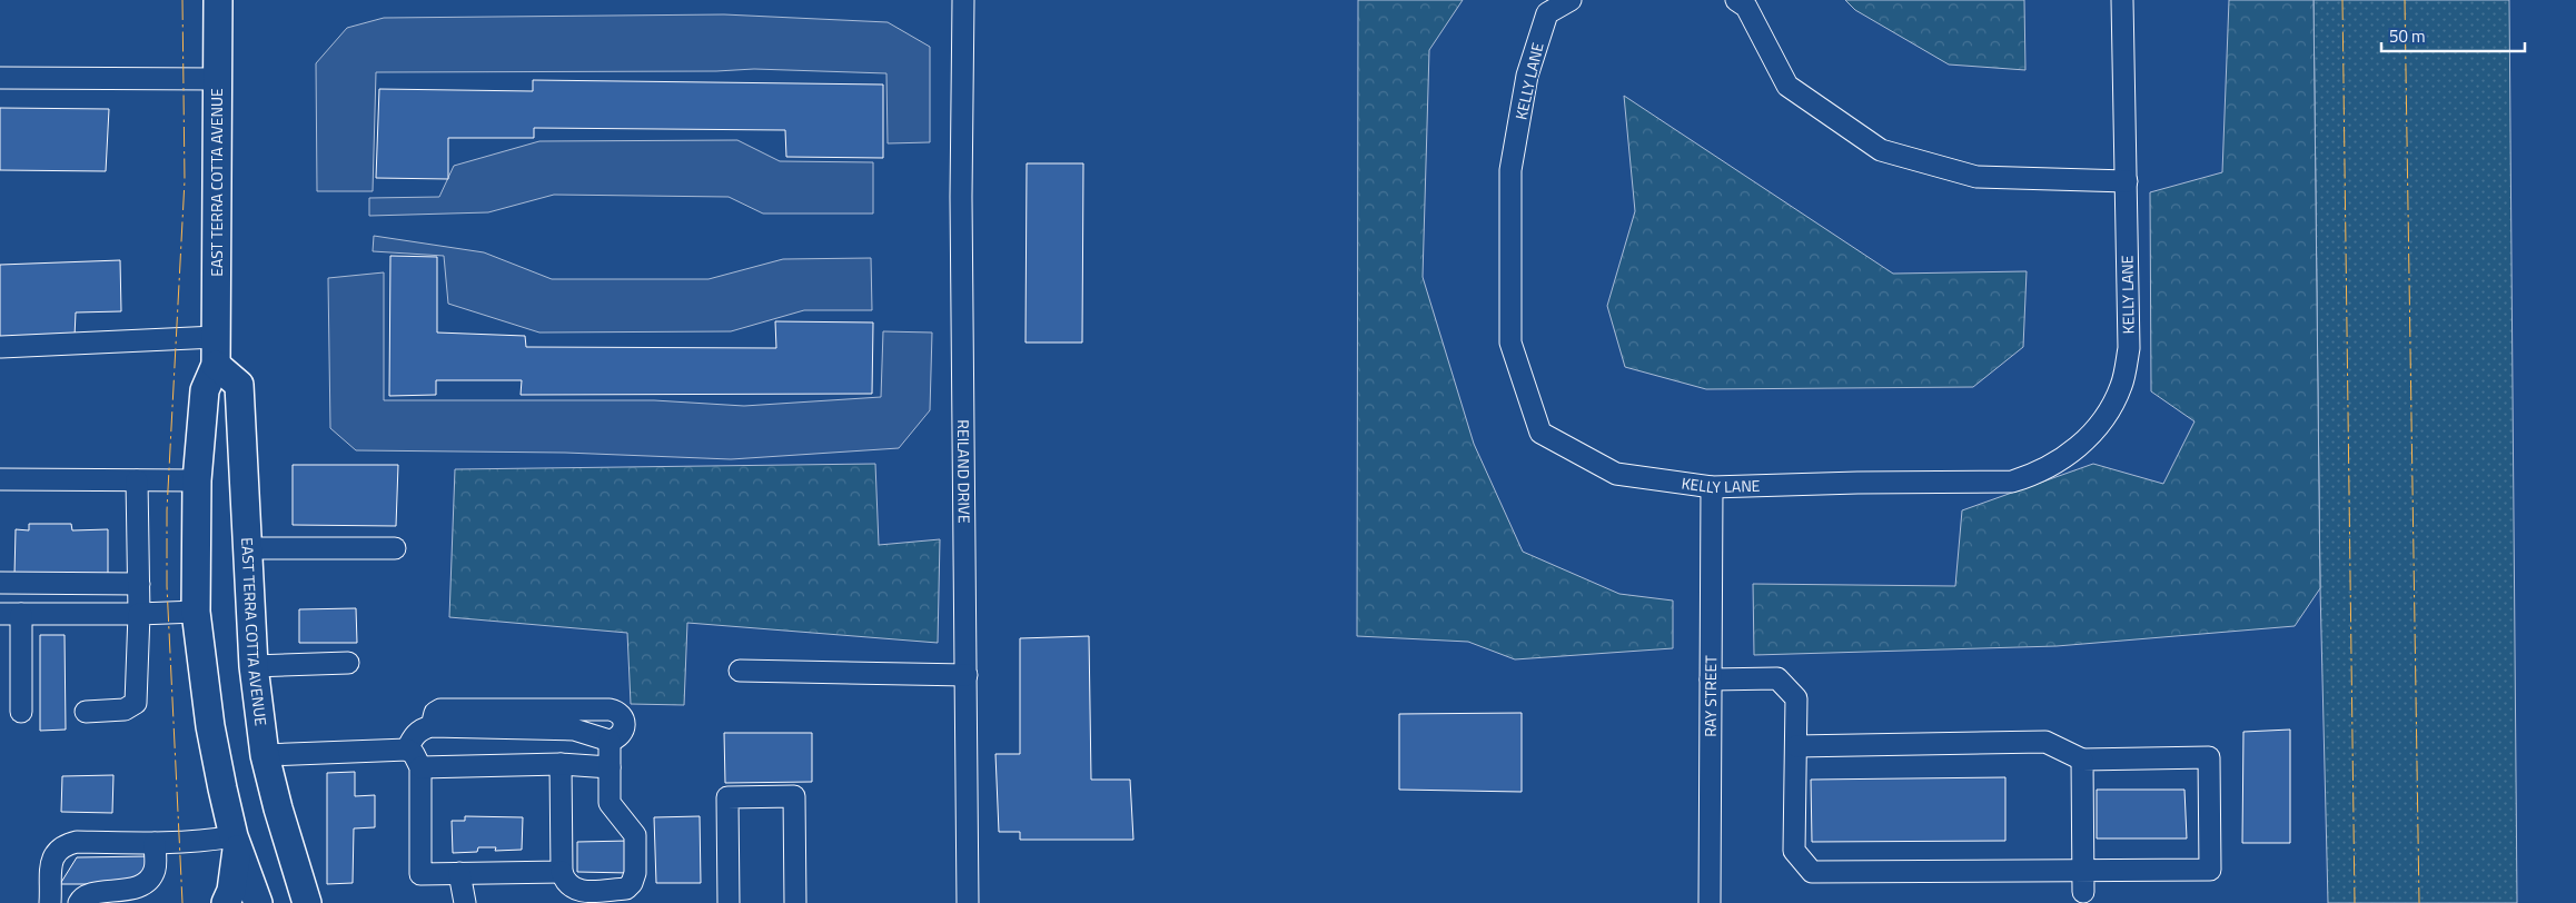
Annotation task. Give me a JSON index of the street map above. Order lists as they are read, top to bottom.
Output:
{
  "streets": {
    "main road": ["EAST TERRA COTTA AVENUE"],
    "street": ["KELLY LANE", "REILAND DRIVE", "RAY STREET"]
  },
  "crossings": [
    ["KELLY LANE", "RAY STREET"]
  ],
  "scale_bar": "50 m"
}
